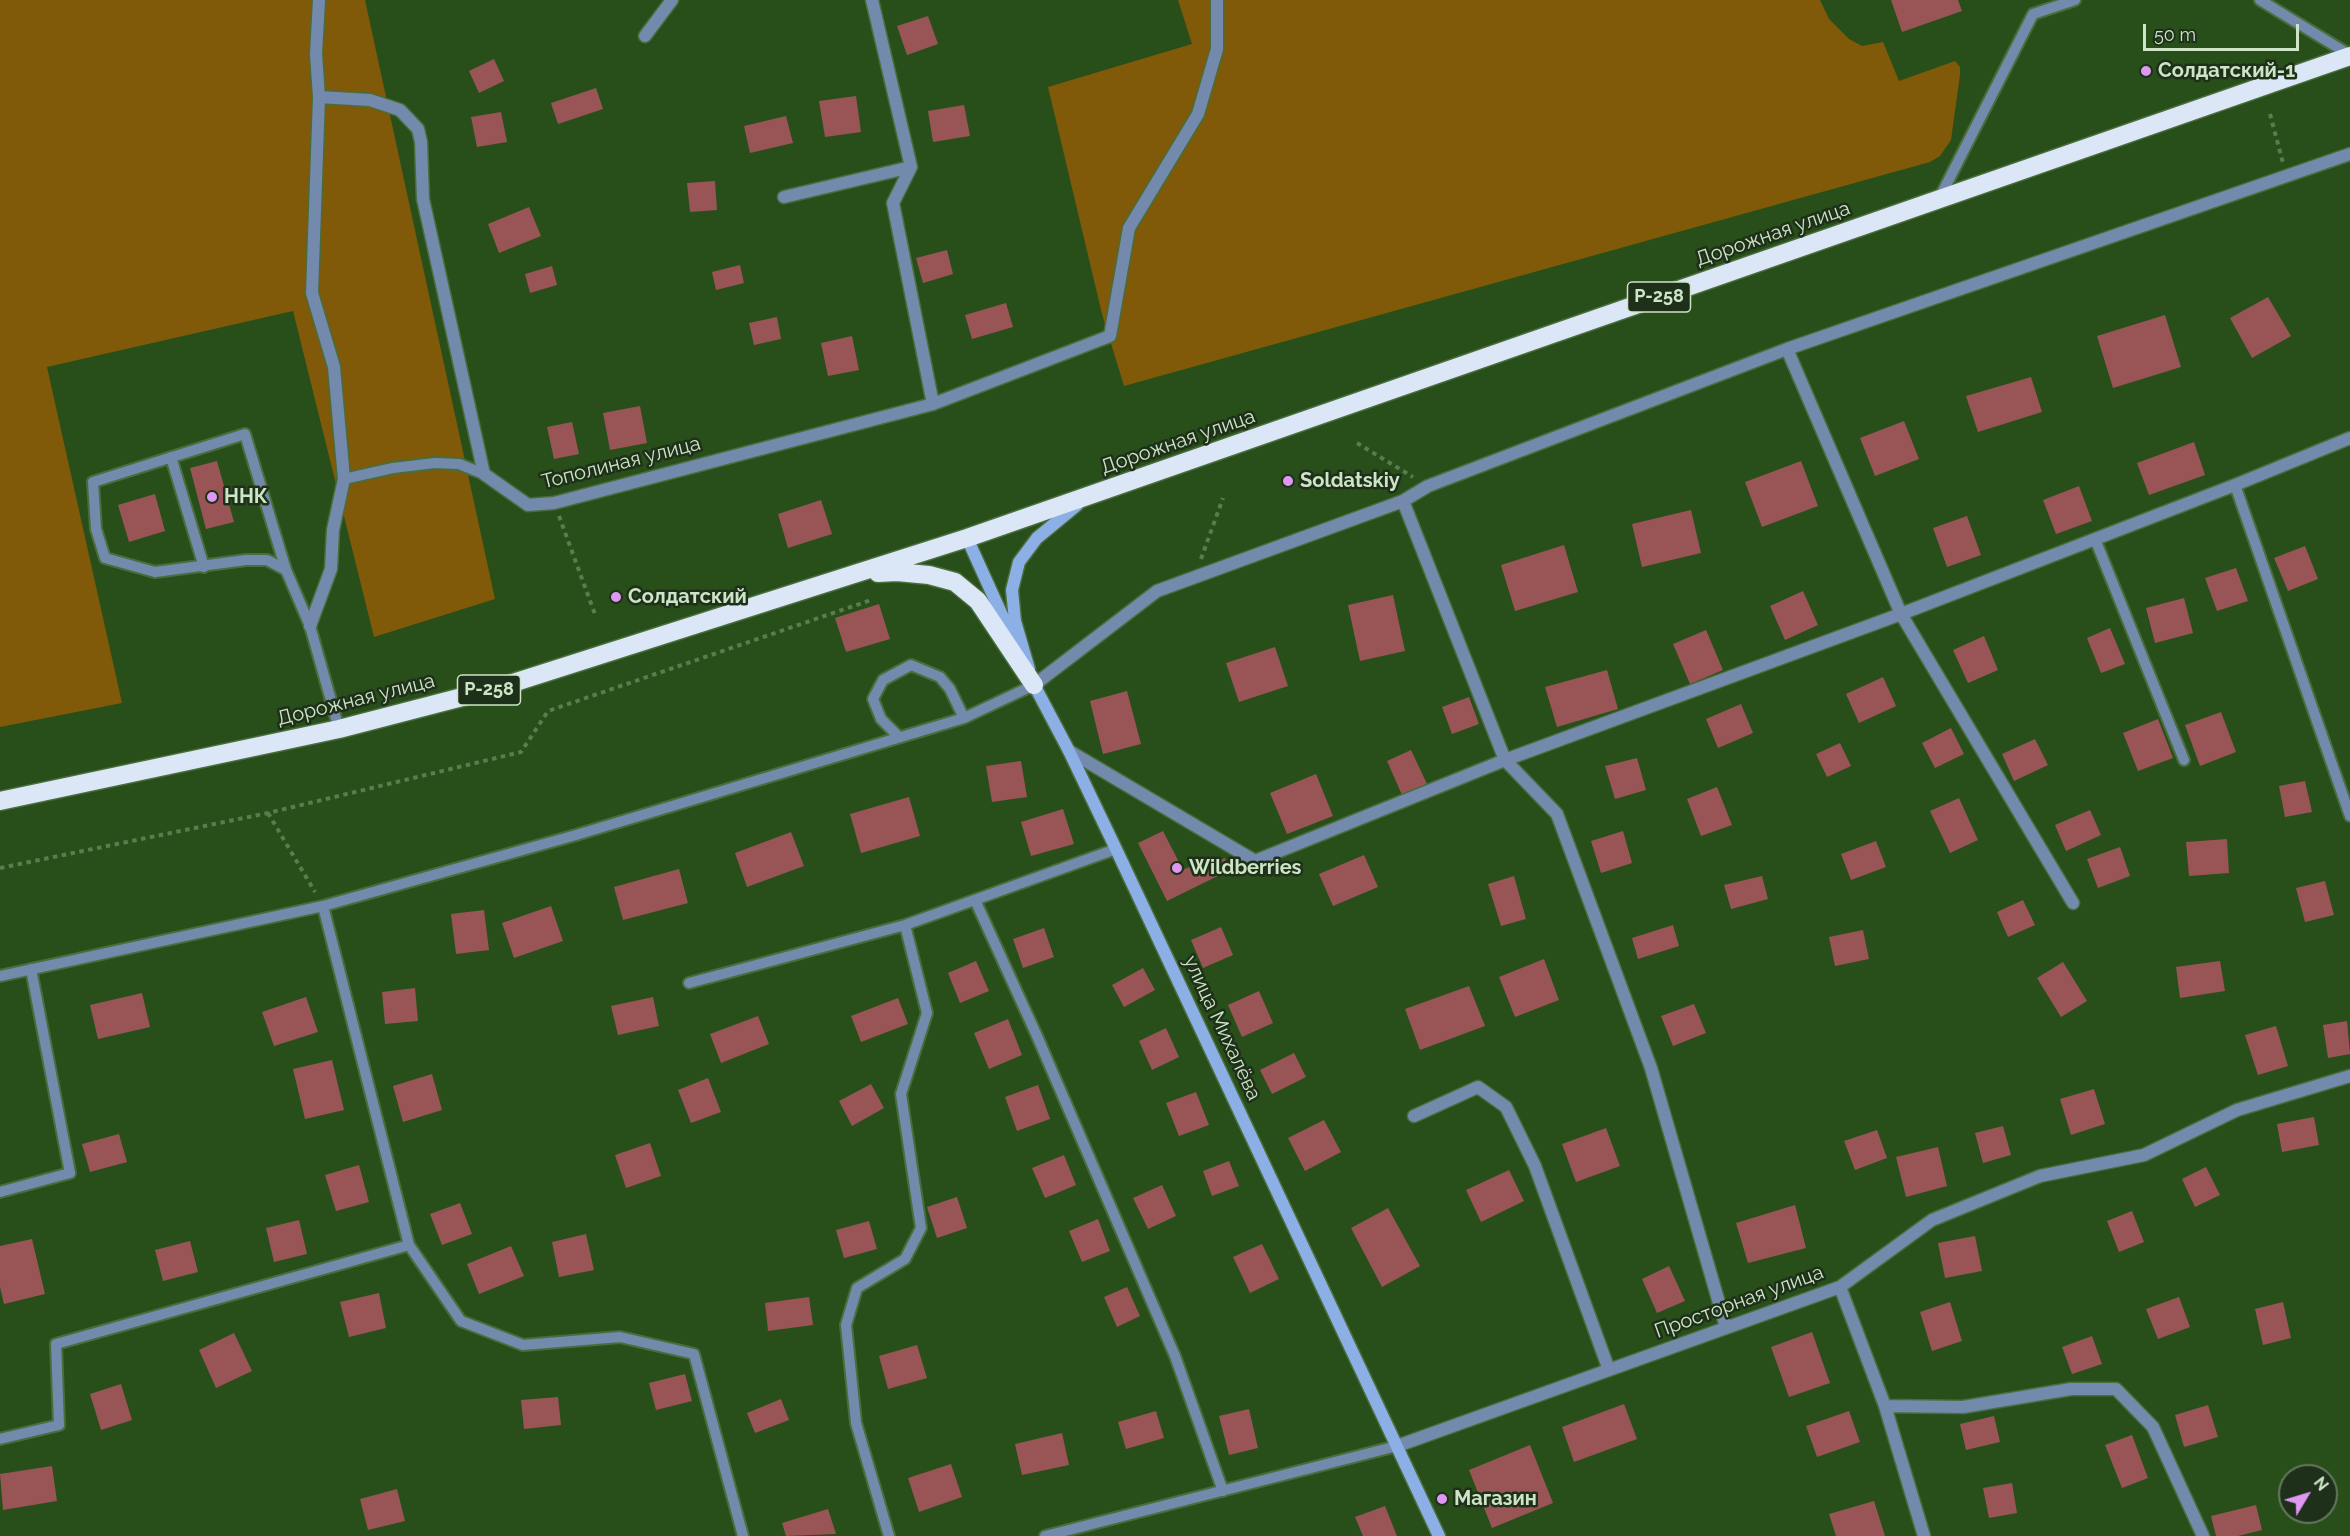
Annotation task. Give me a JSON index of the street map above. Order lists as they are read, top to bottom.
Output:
{
  "streets": {
    "highway": ["Дорожная улица", "Р-258"],
    "street": ["Тополиная улица", "улица Михалёва", "Просторная улица"]
  },
  "crossings": [
    ["Дорожная улица", "улица Михалёва"],
    ["улица Михалёва", "Просторная улица"]
  ],
  "places": [
    "Солдатский-1",
    "Soldatskiy",
    "ННК",
    "Солдатский",
    "Wildberries",
    "Магазин"
  ],
  "scale_bar": "50 m",
  "north": "top right"
}
